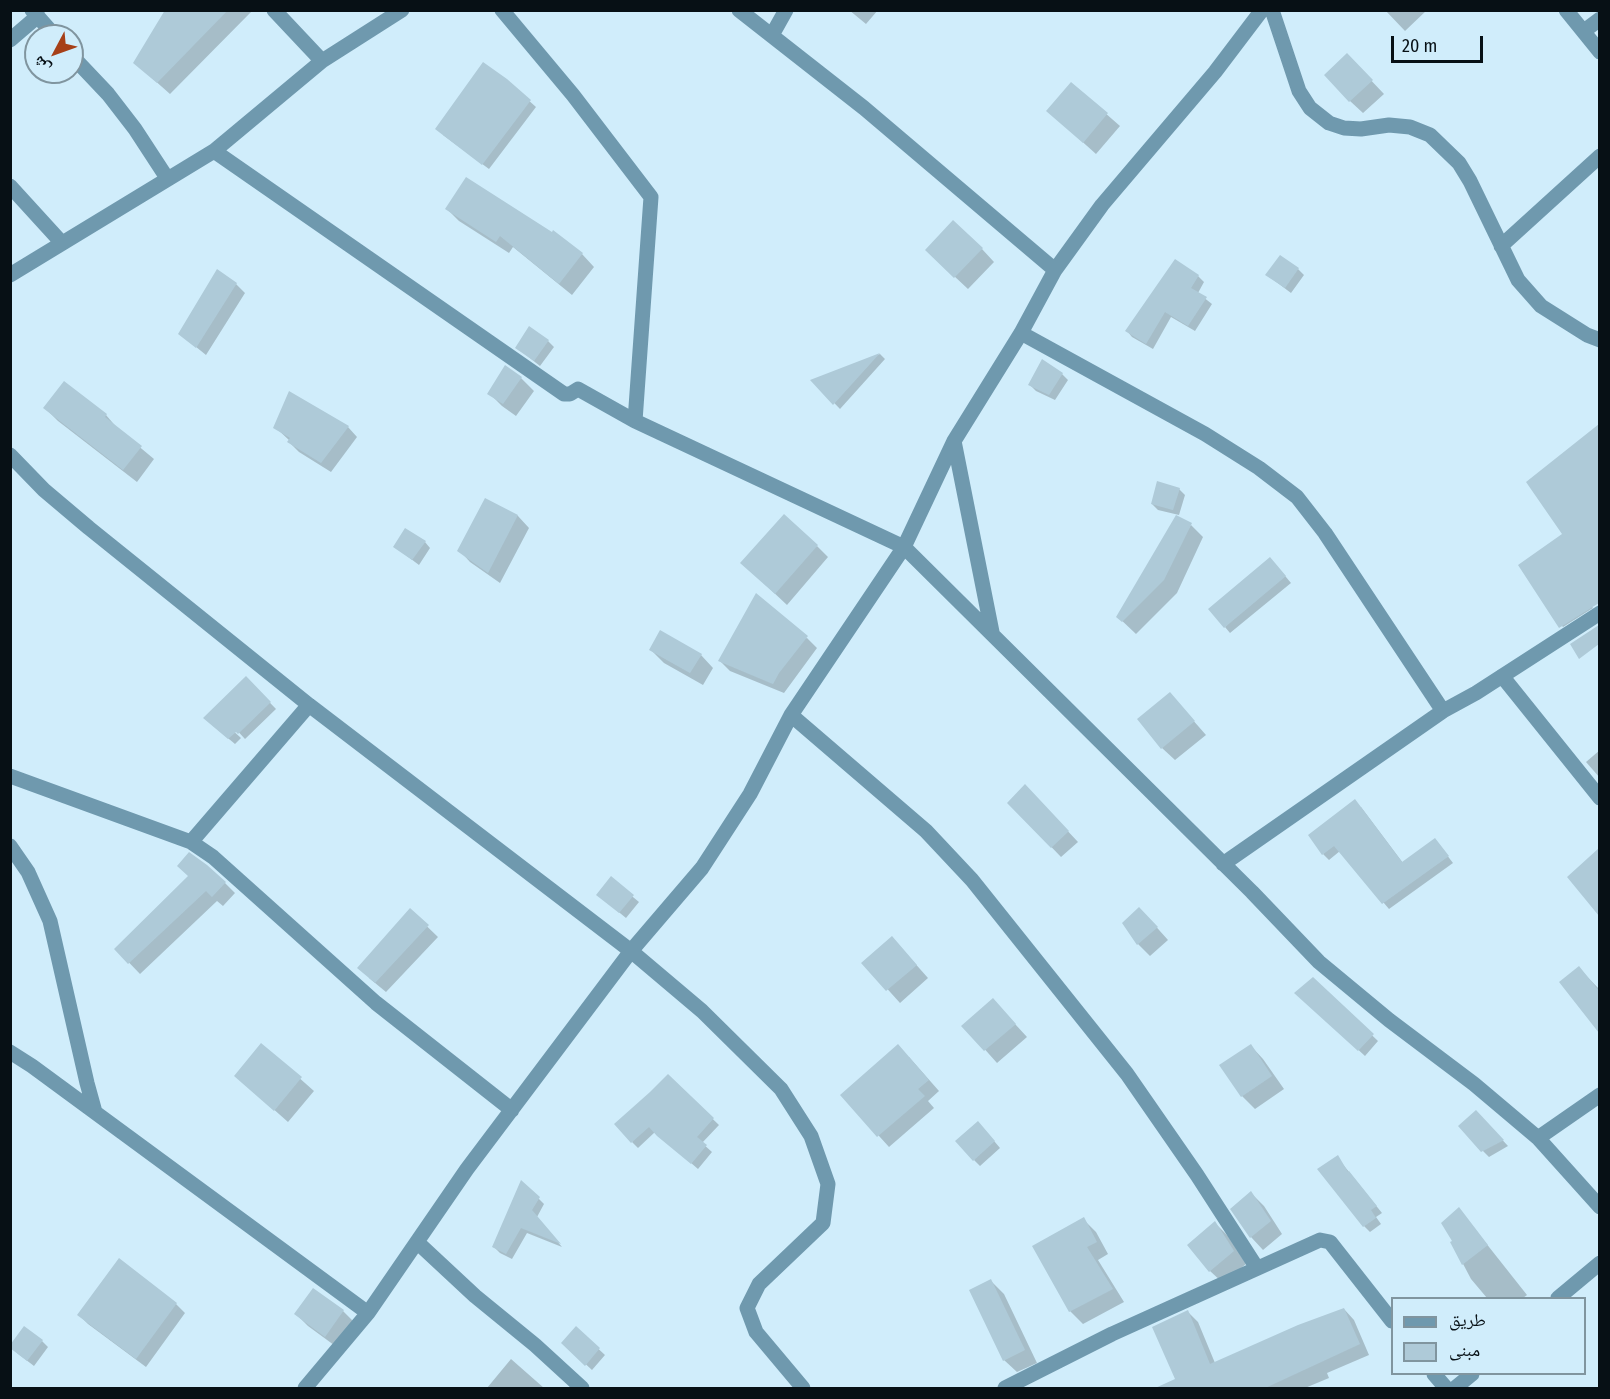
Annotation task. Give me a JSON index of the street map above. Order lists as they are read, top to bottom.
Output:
{
  "legend": ["طريق", "مبنى"],
  "scale_bar": "20 m",
  "north": "bottom left"
}
